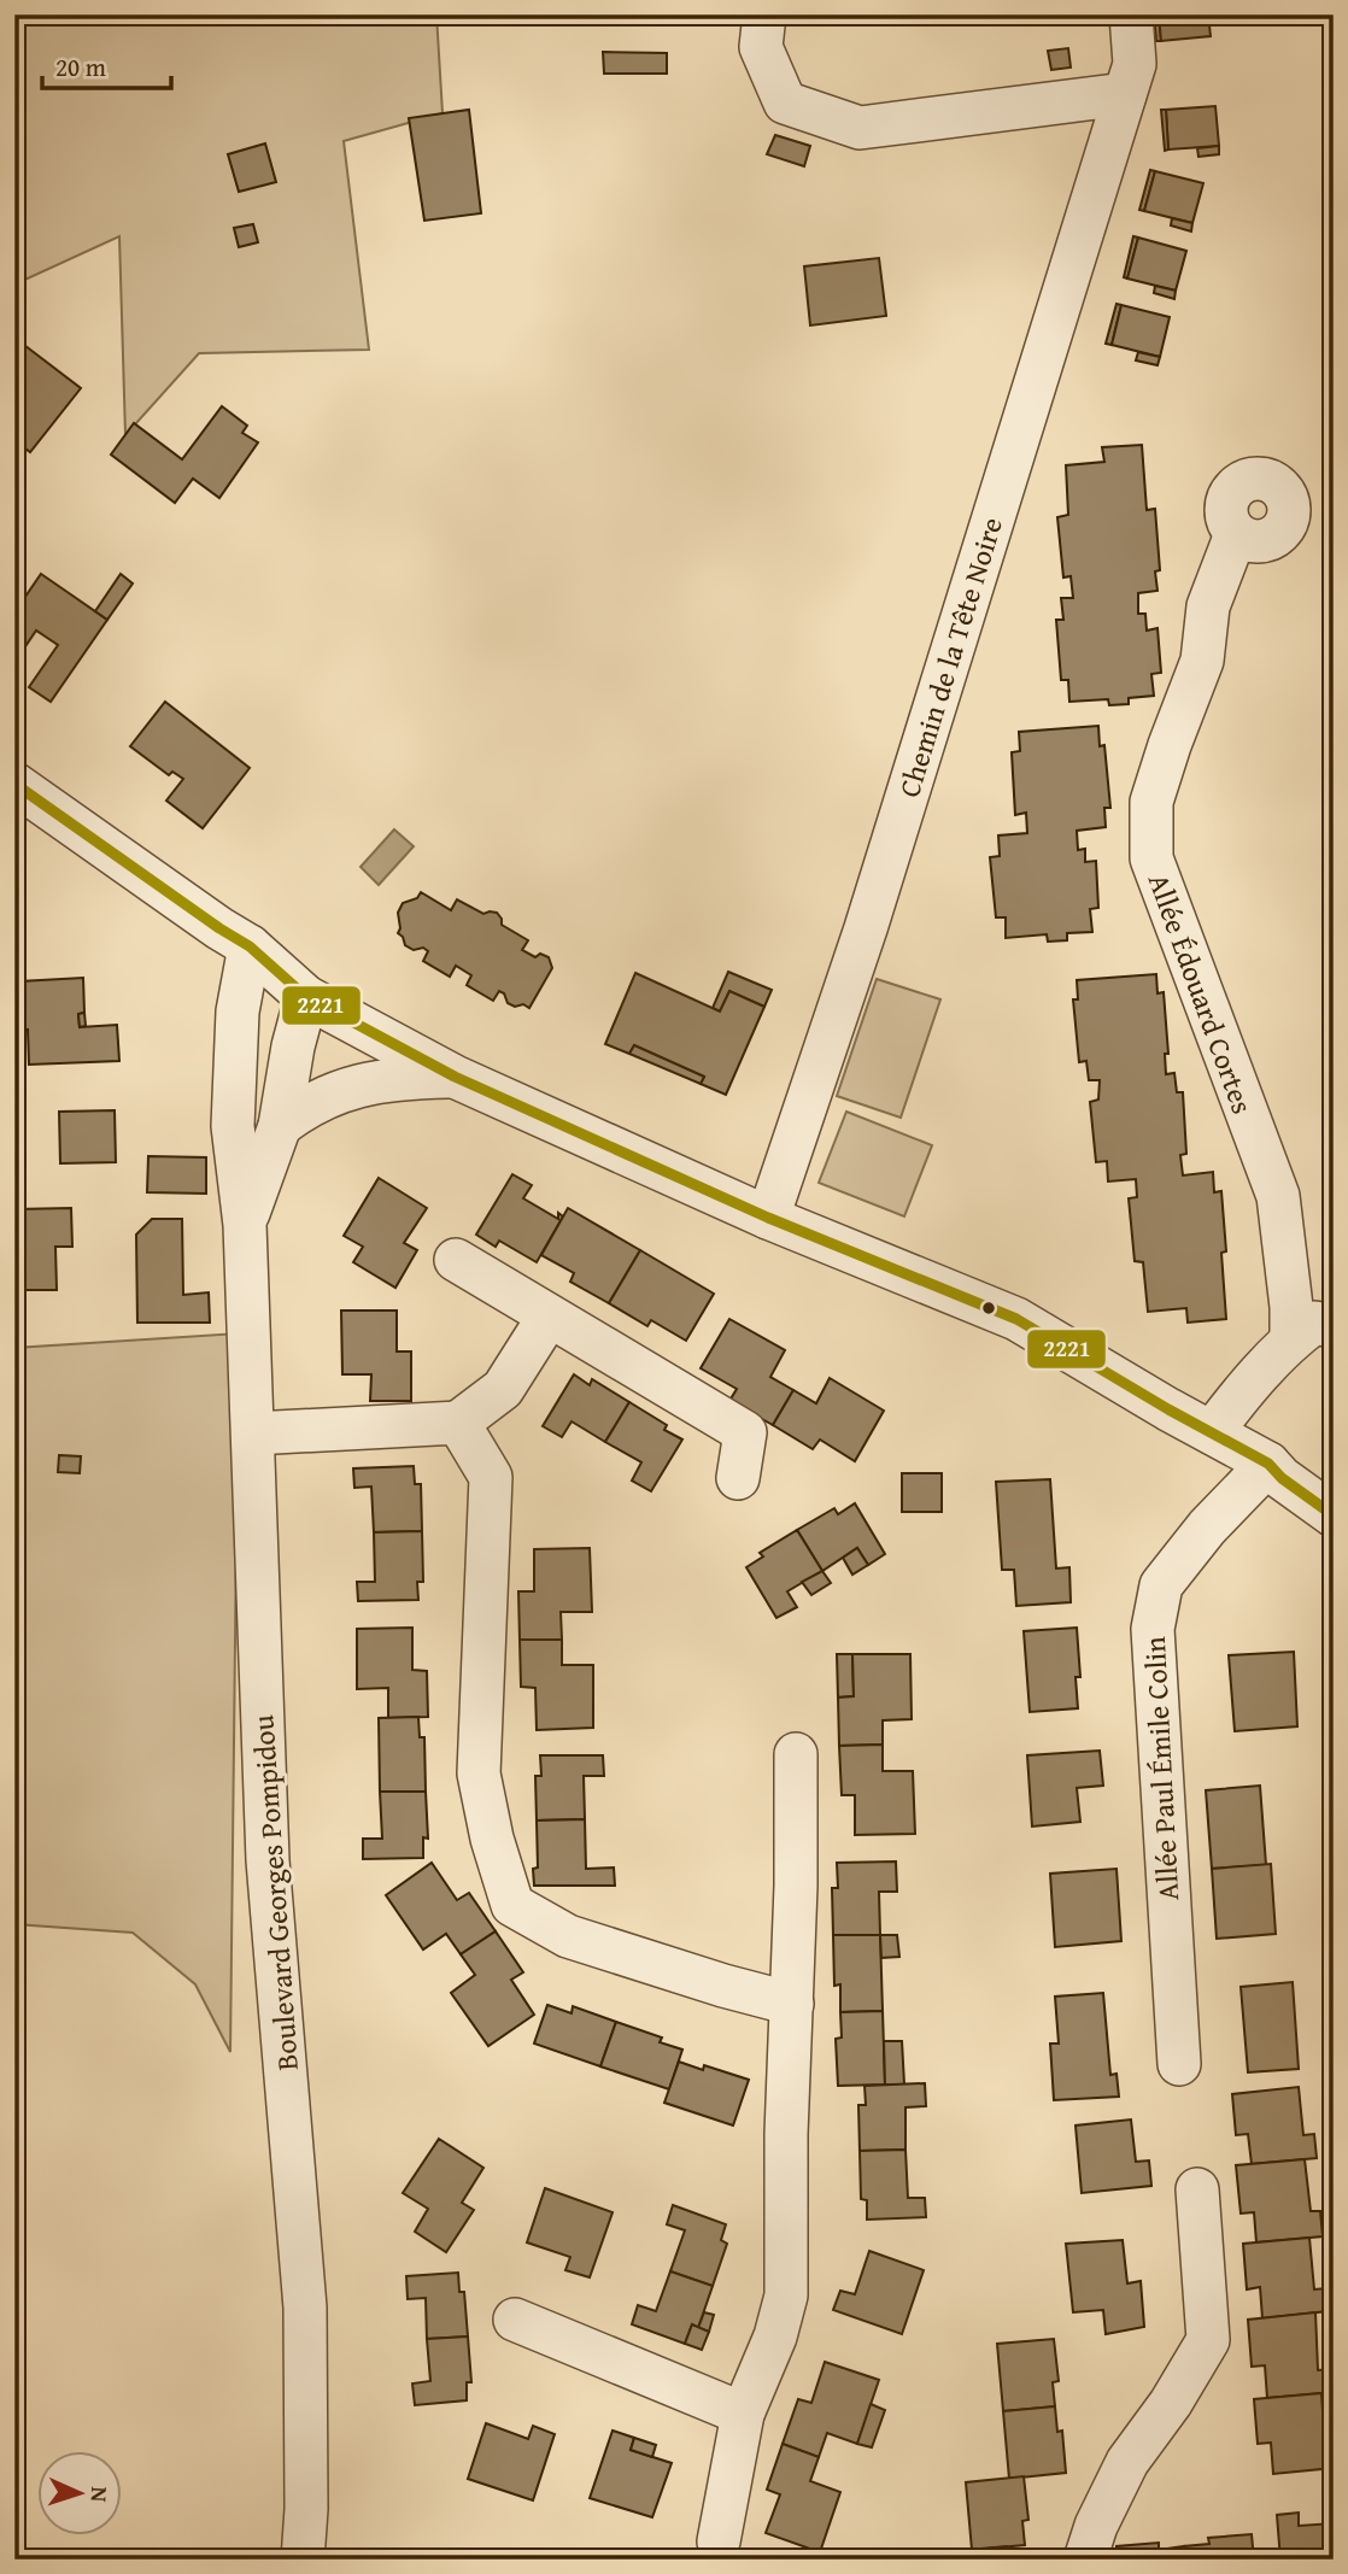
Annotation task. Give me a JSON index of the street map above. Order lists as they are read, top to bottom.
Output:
{
  "streets": {
    "street": [
      "Chemin de la Tête Noire",
      "Allée Édouard Cortes",
      "Allée Paul Émile Colin",
      "Boulevard Georges Pompidou"
    ]
  },
  "lines": ["transit line 2221"],
  "scale_bar": "20 m",
  "north": "right"
}
